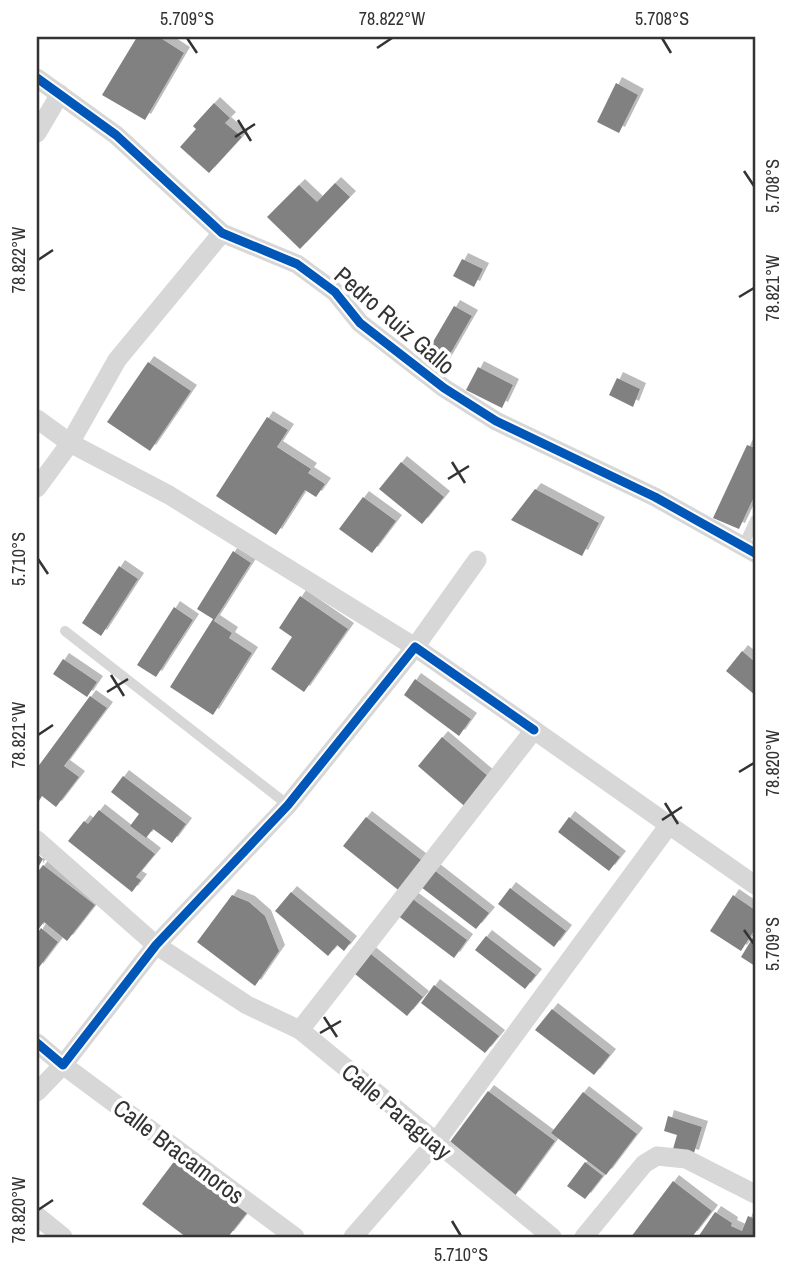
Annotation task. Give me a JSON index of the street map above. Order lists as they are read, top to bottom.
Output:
{
  "streets": {
    "street": ["Pedro Ruiz Gallo", "Calle Paraguay", "Calle Bracamoros"]
  },
  "coordinates": [
    "5.709°S",
    "78.822°W",
    "5.708°S",
    "78.821°W",
    "5.710°S",
    "78.820°W"
  ]
}
